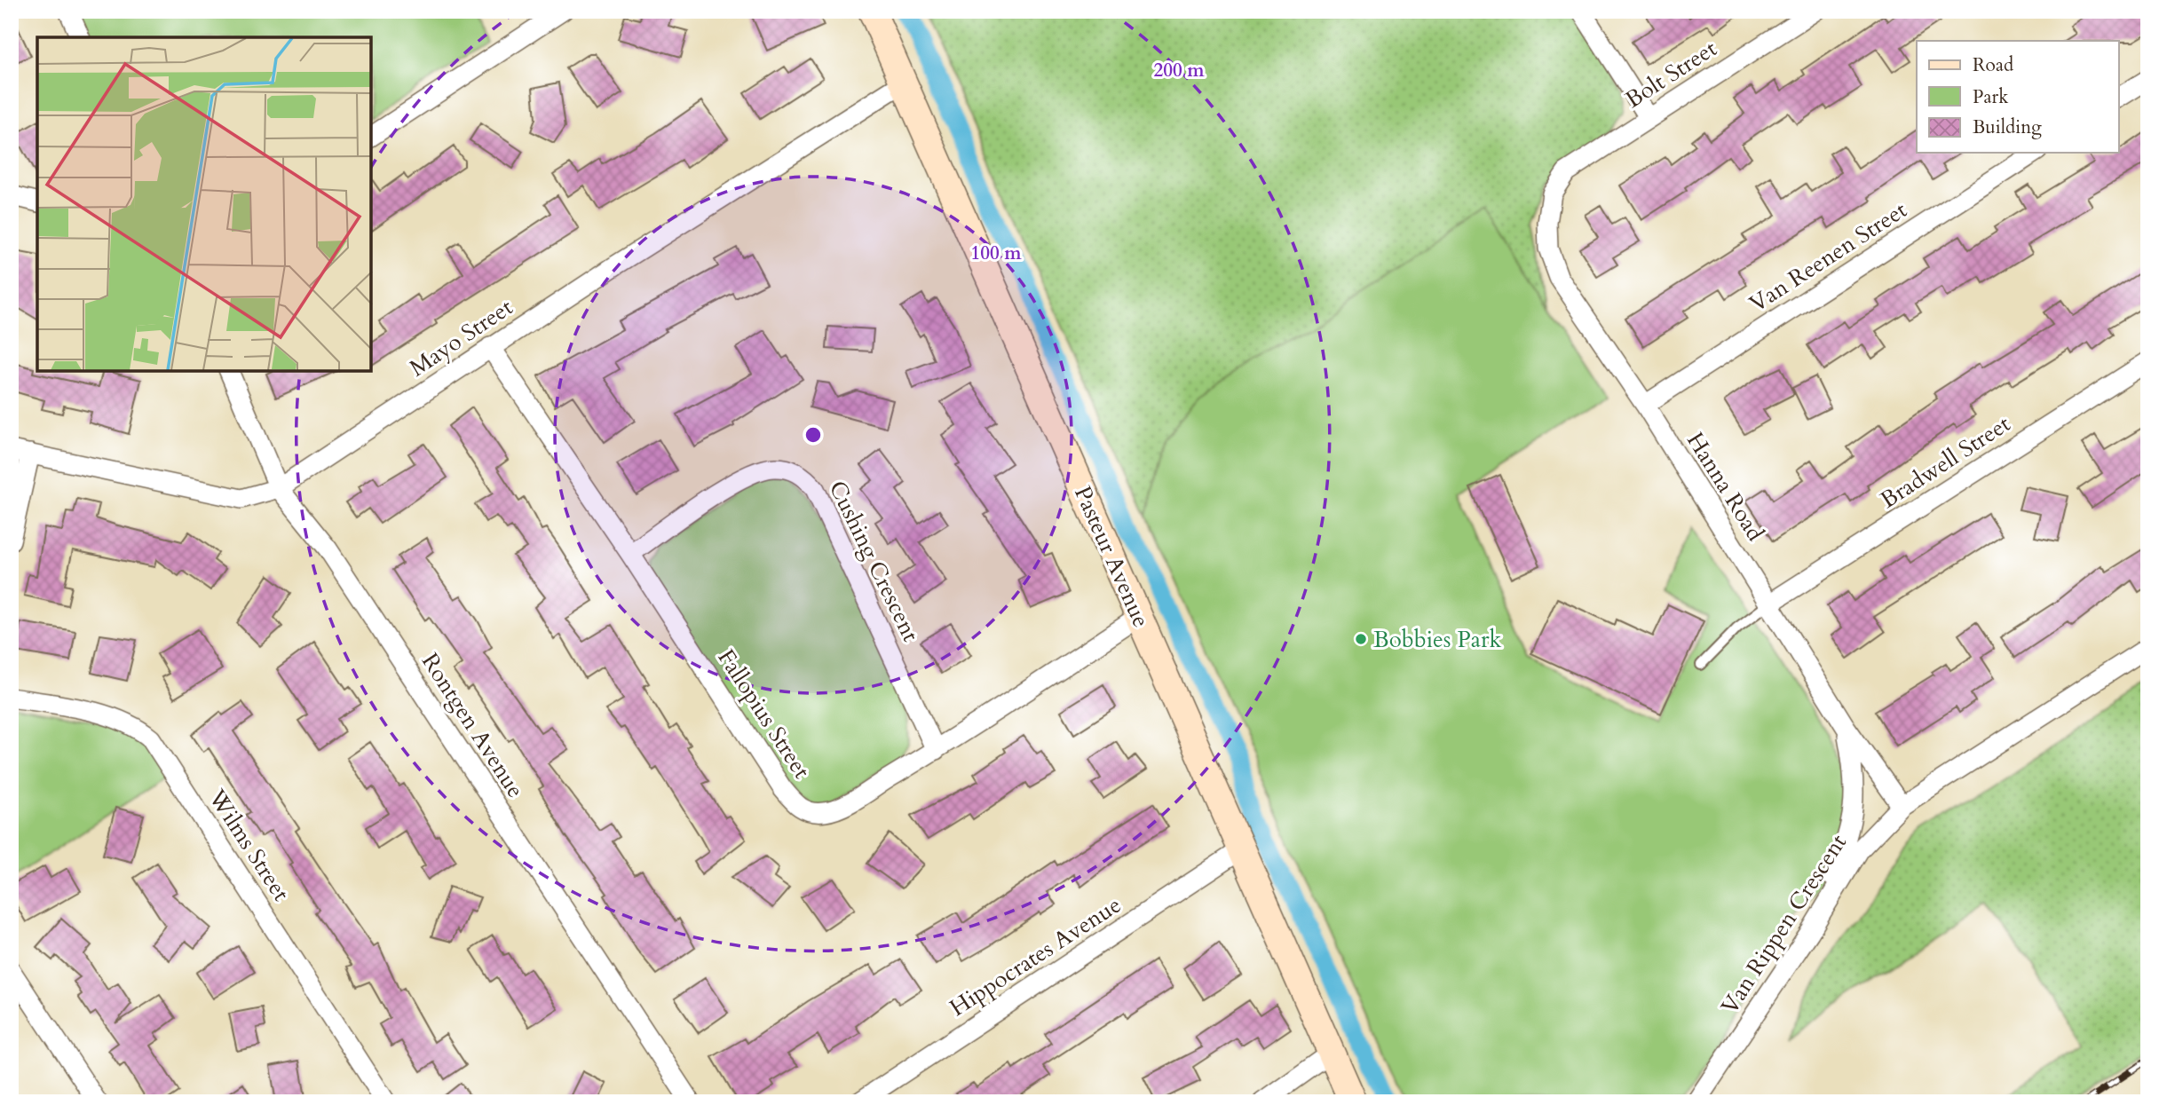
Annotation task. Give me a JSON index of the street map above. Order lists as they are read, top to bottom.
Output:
{
  "streets": {
    "street": [
      "Bolt Street",
      "Van Reenen Street",
      "Mayo Street",
      "Bradwell Street",
      "Hanna Road",
      "Pasteur Avenue",
      "Cushing Crescent",
      "Fallopius Street",
      "Rontgen Avenue",
      "Wilms Street",
      "Van Rippen Crescent",
      "Hippocrates Avenue"
    ]
  },
  "crossings": [
    ["Bolt Street", "Hanna Road"],
    ["Van Reenen Street", "Hanna Road"],
    ["Mayo Street", "Pasteur Avenue"],
    ["Mayo Street", "Fallopius Street"],
    ["Mayo Street", "Rontgen Avenue"],
    ["Bradwell Street", "Hanna Road"],
    ["Hanna Road", "Van Rippen Crescent"],
    ["Pasteur Avenue", "Fallopius Street"],
    ["Pasteur Avenue", "Hippocrates Avenue"],
    ["Cushing Crescent", "Fallopius Street"]
  ],
  "places": ["Bobbies Park"],
  "legend": ["Road", "Park", "Building"],
  "rings": ["200 m", "100 m"]
}
